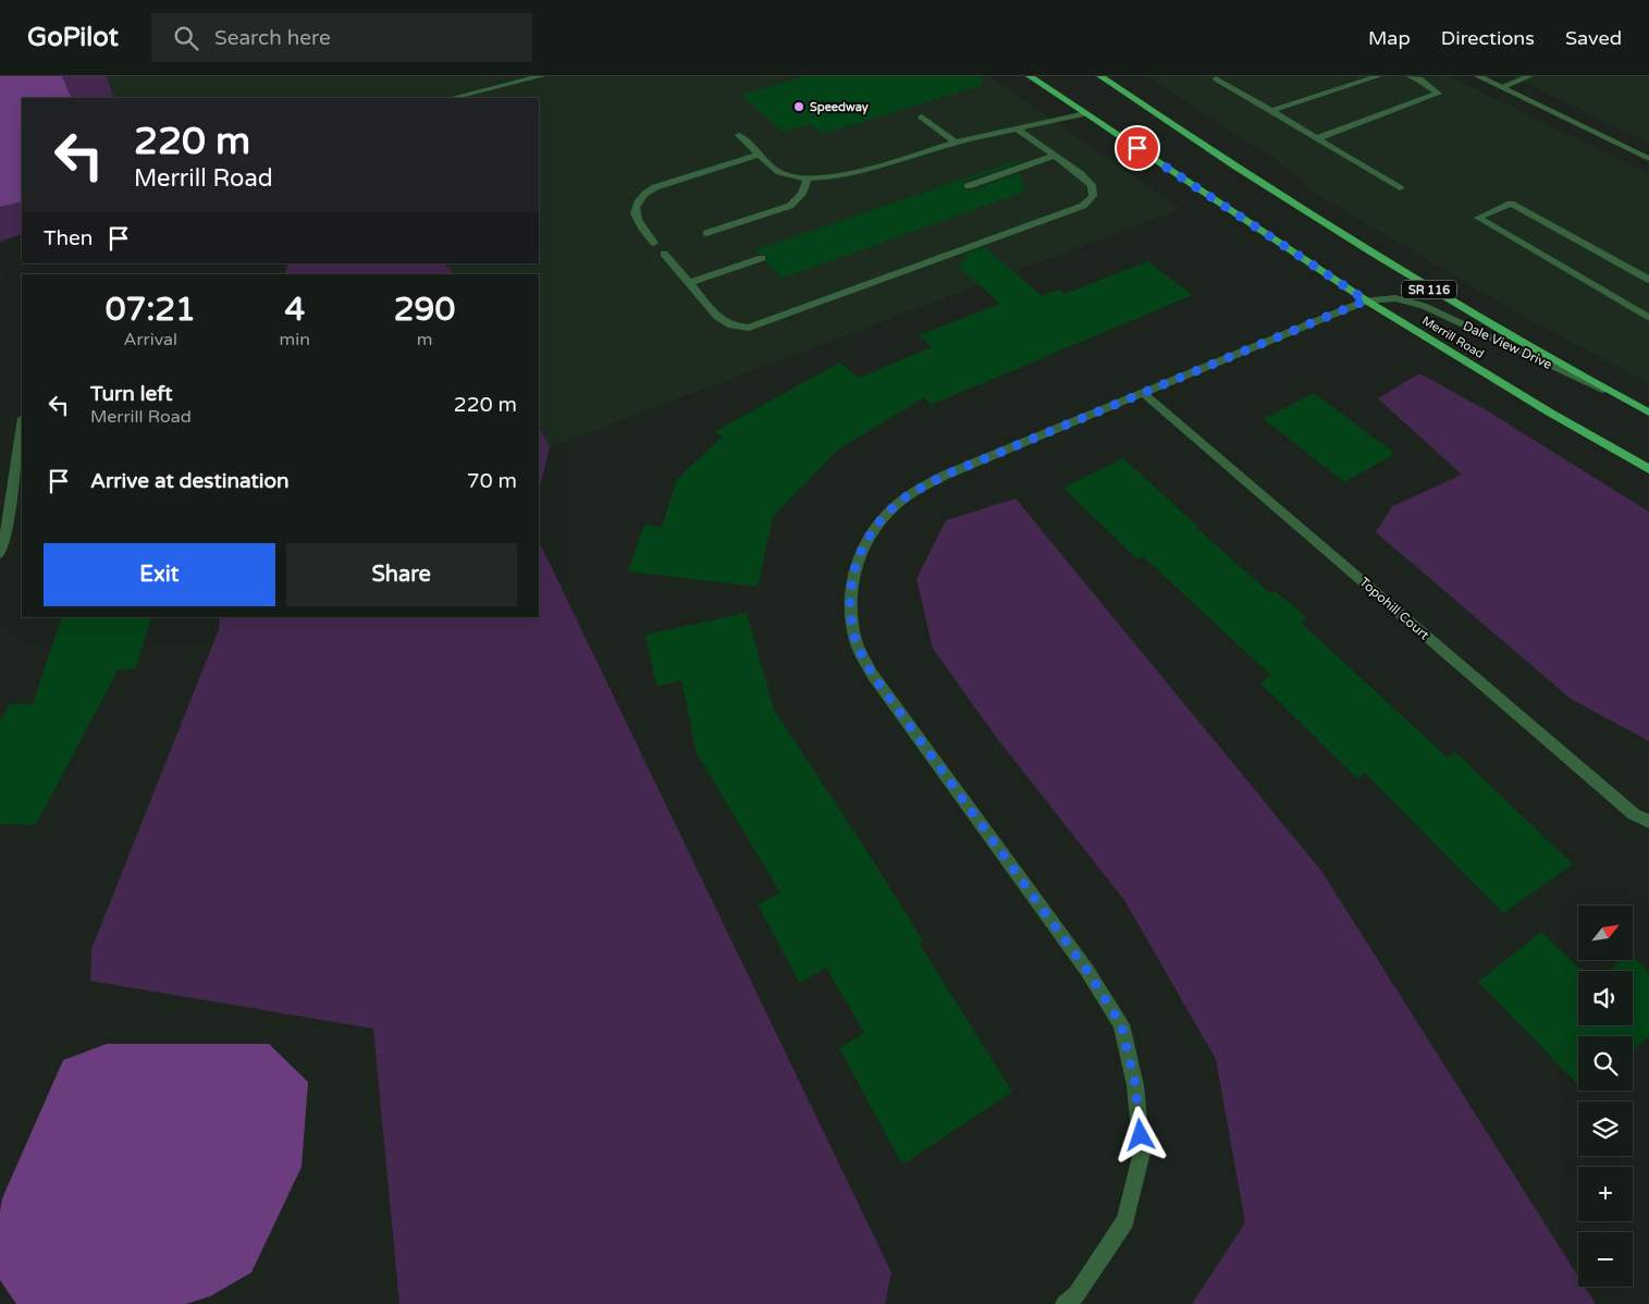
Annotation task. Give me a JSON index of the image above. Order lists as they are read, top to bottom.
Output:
{
  "streets": {
    "main road": ["SR 116", "Merrill Road"],
    "street": ["Dale View Drive", "Topohill Court"]
  },
  "crossings": [
    ["SR 116", "Dale View Drive"],
    ["Merrill Road", "Dale View Drive"],
    ["Dale View Drive", "Topohill Court"]
  ],
  "places": ["Speedway"],
  "north": "top right",
  "page": {
    "header": "GoPilot",
    "search": "Search here",
    "nav": ["Map", "Directions", "Saved"],
    "turn": ["220 m", "Merrill Road"],
    "then": "Then",
    "eta": [
      "07:21",
      "Arrival",
      "4",
      "min",
      "290",
      "m"
    ],
    "list": [
      {
        "name": "Turn left",
        "note": "Merrill Road",
        "value": "220 m"
      },
      {
        "name": "Arrive at destination",
        "value": "70 m"
      }
    ],
    "buttons": ["Exit", "Share"],
    "map_buttons": ["+", "−"]
  }
}
